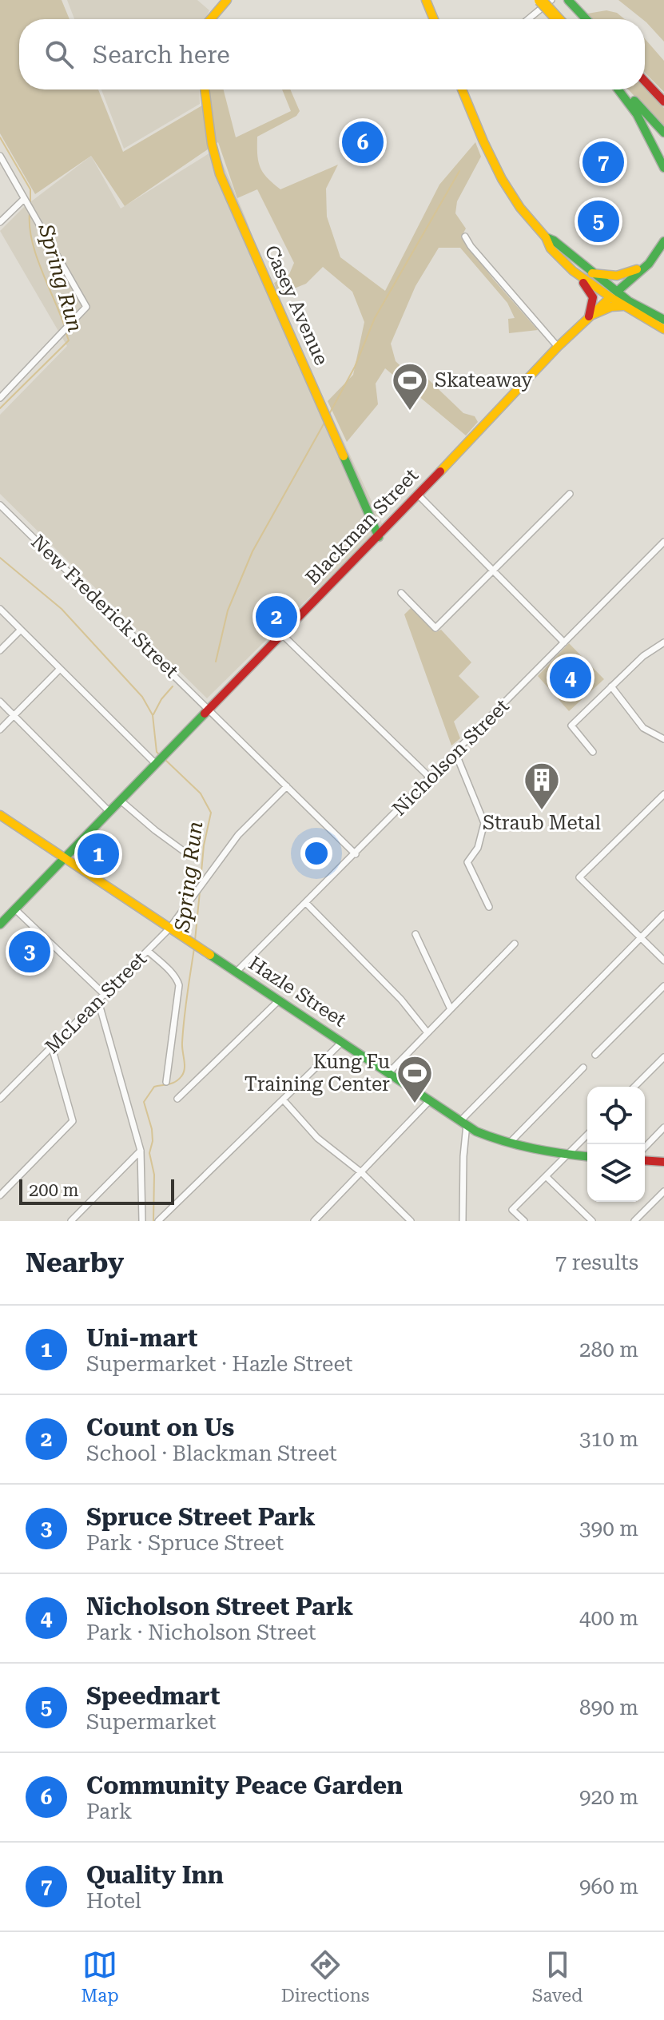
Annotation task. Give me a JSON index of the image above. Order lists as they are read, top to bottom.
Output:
{
  "streets": {
    "main road": ["Casey Avenue", "Blackman Street", "Hazle Street"],
    "street": ["New Frederick Street", "Nicholson Street", "McLean Street"]
  },
  "crossings": [
    ["Casey Avenue", "Blackman Street"],
    ["Blackman Street", "New Frederick Street"],
    ["Blackman Street", "Hazle Street"],
    ["New Frederick Street", "Nicholson Street"],
    ["New Frederick Street", "McLean Street"],
    ["Nicholson Street", "Hazle Street"],
    ["Hazle Street", "McLean Street"]
  ],
  "water": ["Spring Run"],
  "places": {
    "sports": ["Skateaway", "Kung Fu Training Center"],
    "building": ["Straub Metal"]
  },
  "scale_bar": "200 m",
  "page": {
    "search": "Search here",
    "pins": [
      "6",
      "7",
      "5",
      "2",
      "4",
      "1",
      "3"
    ],
    "scale": "200 m",
    "heading": ["Nearby", "7 results"],
    "list": [
      {
        "mark": "1",
        "name": "Uni-mart",
        "note": "Supermarket · Hazle Street",
        "value": "280 m"
      },
      {
        "mark": "2",
        "name": "Count on Us",
        "note": "School · Blackman Street",
        "value": "310 m"
      },
      {
        "mark": "3",
        "name": "Spruce Street Park",
        "note": "Park · Spruce Street",
        "value": "390 m"
      },
      {
        "mark": "4",
        "name": "Nicholson Street Park",
        "note": "Park · Nicholson Street",
        "value": "400 m"
      },
      {
        "mark": "5",
        "name": "Speedmart",
        "note": "Supermarket",
        "value": "890 m"
      },
      {
        "mark": "6",
        "name": "Community Peace Garden",
        "note": "Park",
        "value": "920 m"
      },
      {
        "mark": "7",
        "name": "Quality Inn",
        "note": "Hotel",
        "value": "960 m"
      }
    ],
    "nav": ["Map", "Directions", "Saved"]
  }
}
